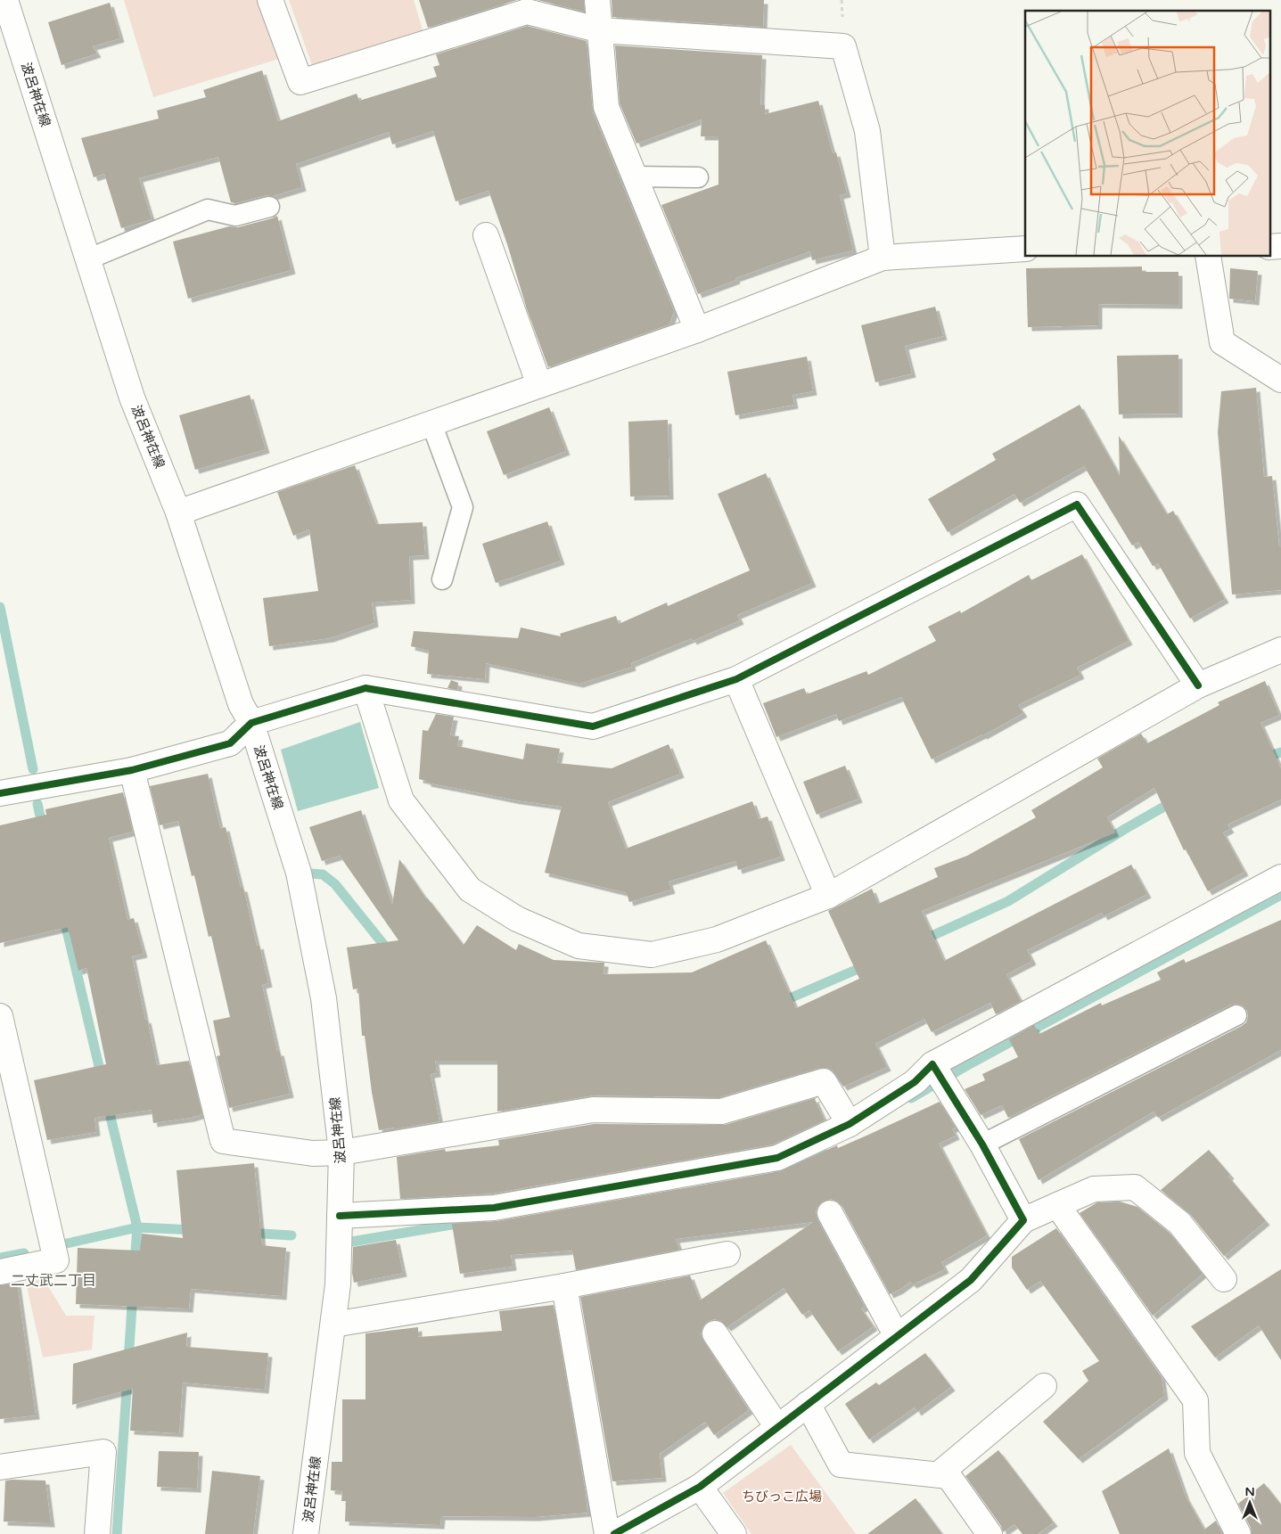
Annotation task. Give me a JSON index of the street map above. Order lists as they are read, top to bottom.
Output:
{
  "streets": {
    "street": ["波呂神在線"]
  },
  "districts": ["二丈武二丁目"],
  "parks": ["ちびっこ広場"],
  "north": "top"
}
